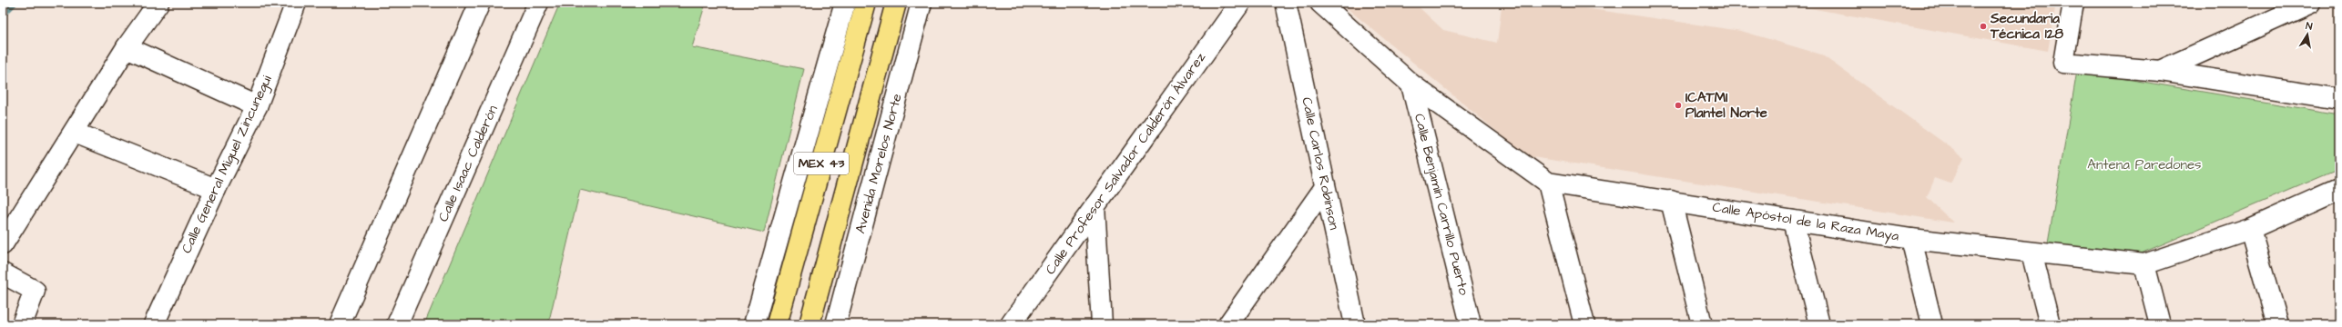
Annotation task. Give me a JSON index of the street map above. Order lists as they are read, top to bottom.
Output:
{
  "streets": {
    "highway": ["MEX 43"],
    "street": [
      "Calle Isaac Calderón",
      "Avenida Morelos Norte",
      "Calle Profesor Salvador Calderón Álvarez",
      "Calle Carlos Robinson",
      "Calle General Miguel Zincunegui",
      "Calle Benjamín Carrillo Puerto",
      "Calle Apóstol de la Raza Maya"
    ]
  },
  "crossings": [
    ["Calle Benjamín Carrillo Puerto", "Calle Apóstol de la Raza Maya"]
  ],
  "parks": ["Antena Paredones"],
  "places": ["Secundaria Técnica 128", "ICATMI Plantel Norte"],
  "north": "top"
}
